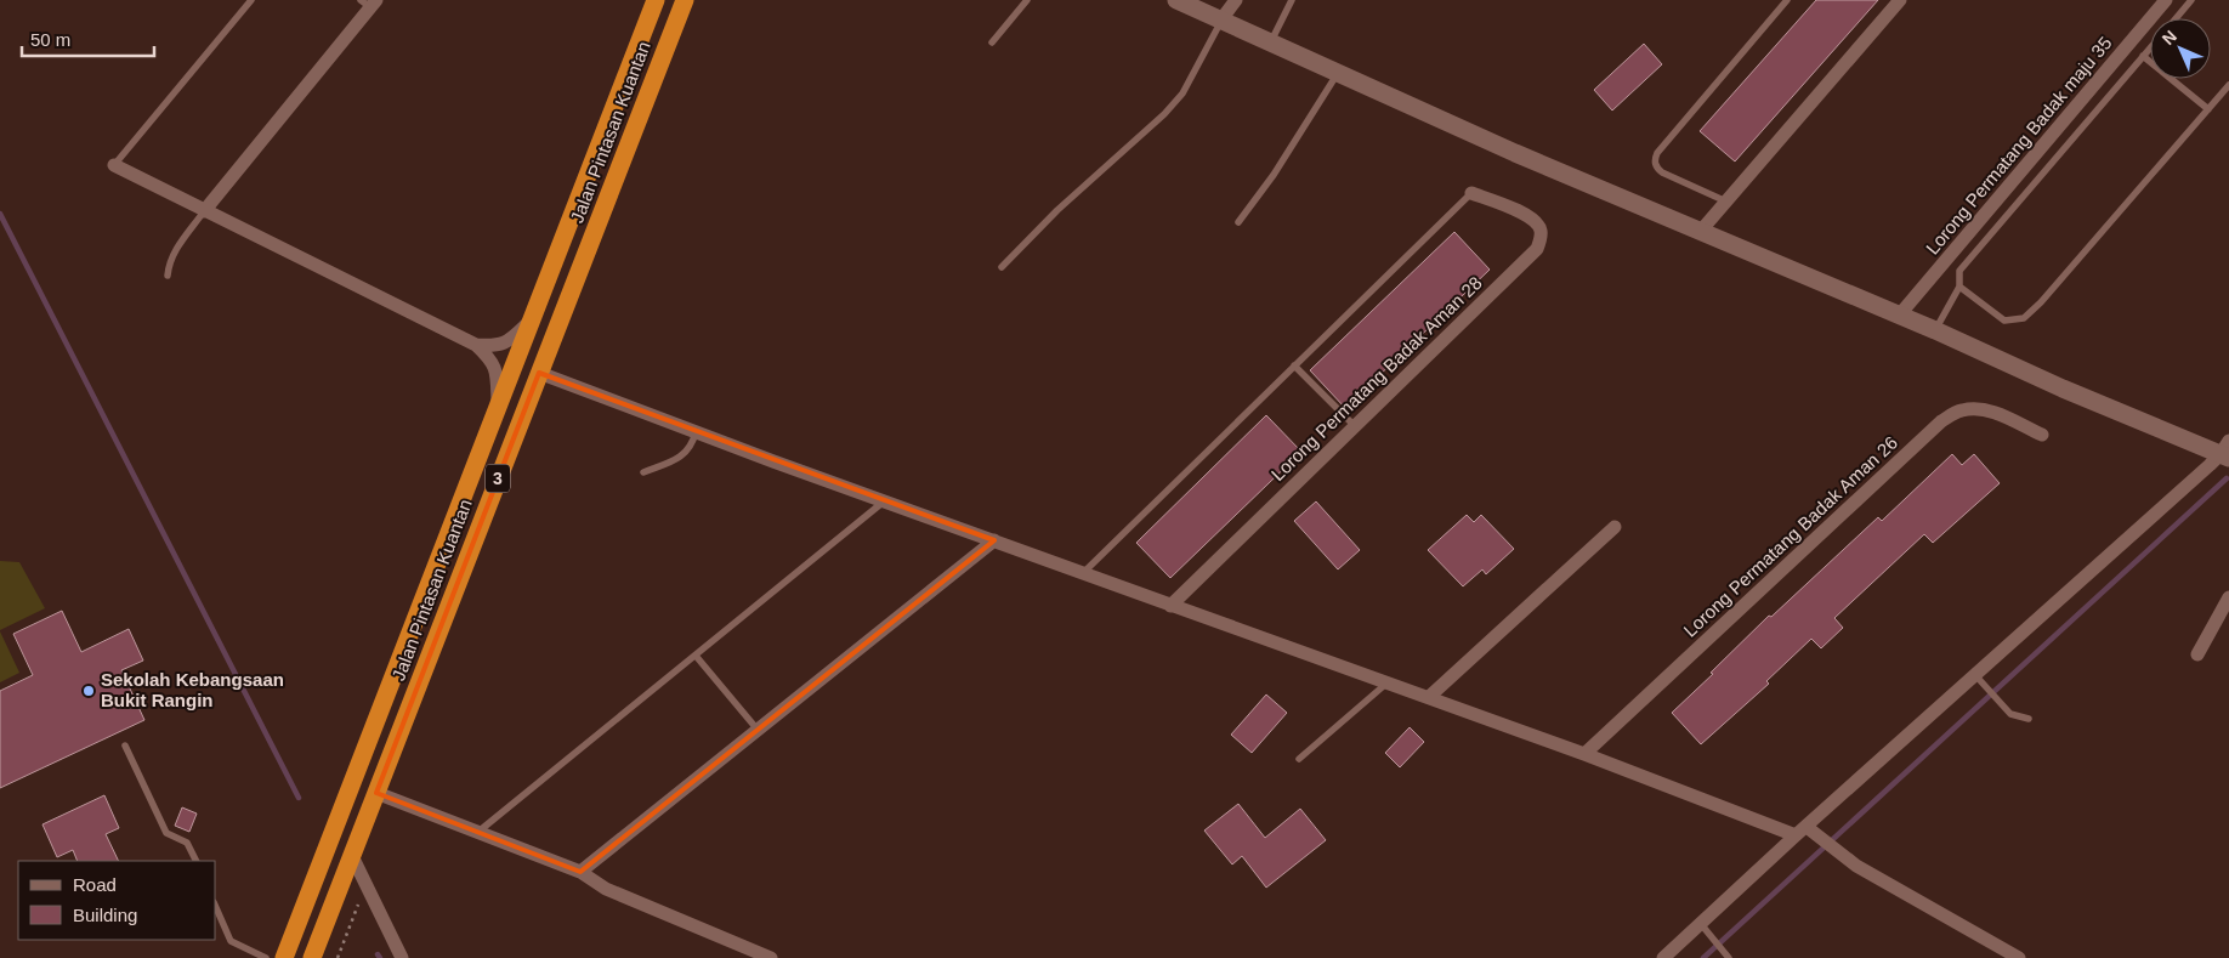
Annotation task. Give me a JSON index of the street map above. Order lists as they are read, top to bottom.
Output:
{
  "streets": {
    "highway": ["Jalan Pintasan Kuantan", "3"],
    "street": ["Lorong Permatang Badak maju 35", "Lorong Permatang Badak Aman 28", "Lorong Permatang Badak Aman 26"]
  },
  "places": ["Sekolah Kebangsaan Bukit Rangin"],
  "legend": ["Road", "Building"],
  "scale_bar": "50 m",
  "north": "top left"
}
